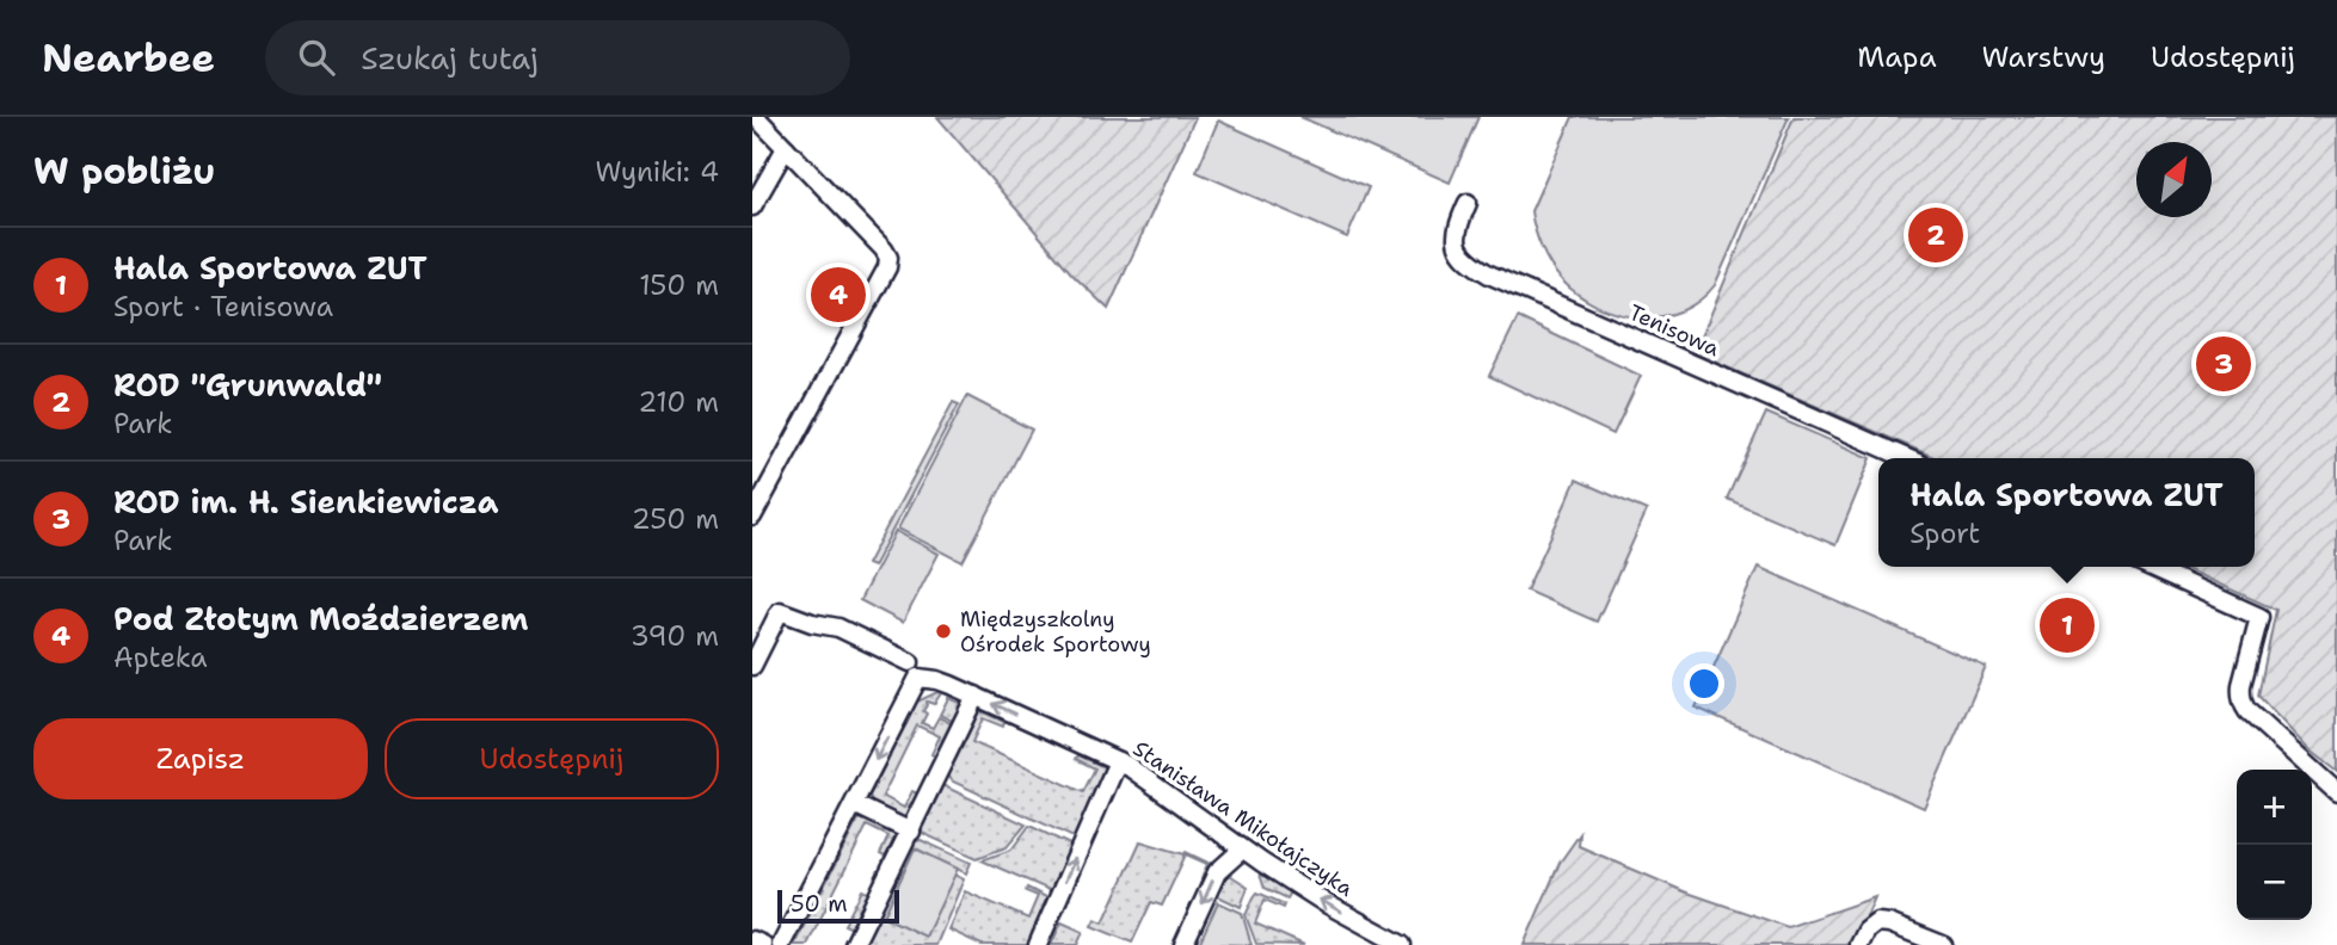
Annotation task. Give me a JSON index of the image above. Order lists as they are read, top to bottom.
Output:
{
  "streets": {
    "street": ["Tenisowa", "Stanisława Mikołajczyka"]
  },
  "one_way": ["Stanisława Mikołajczyka"],
  "places": ["Międzyszkolny Ośrodek Sportowy"],
  "scale_bar": "50 m",
  "north": "top right",
  "page": {
    "header": "Nearbee",
    "search": "Szukaj tutaj",
    "nav": ["Mapa", "Warstwy", "Udostępnij"],
    "heading": ["W pobliżu", "Wyniki: 4"],
    "pins": [
      "2",
      "4",
      "3",
      "1"
    ],
    "list": [
      {
        "mark": "1",
        "name": "Hala Sportowa ZUT",
        "note": "Sport · Tenisowa",
        "value": "150 m"
      },
      {
        "mark": "2",
        "name": "ROD \"Grunwald\"",
        "note": "Park",
        "value": "210 m"
      },
      {
        "mark": "3",
        "name": "ROD im. H. Sienkiewicza",
        "note": "Park",
        "value": "250 m"
      },
      {
        "mark": "4",
        "name": "Pod Złotym Moździerzem",
        "note": "Apteka",
        "value": "390 m"
      }
    ],
    "popup": ["Hala Sportowa ZUT", "Sport"],
    "buttons": ["Zapisz", "Udostępnij"],
    "map_buttons": ["+", "−"],
    "scale": "50 m"
  }
}
